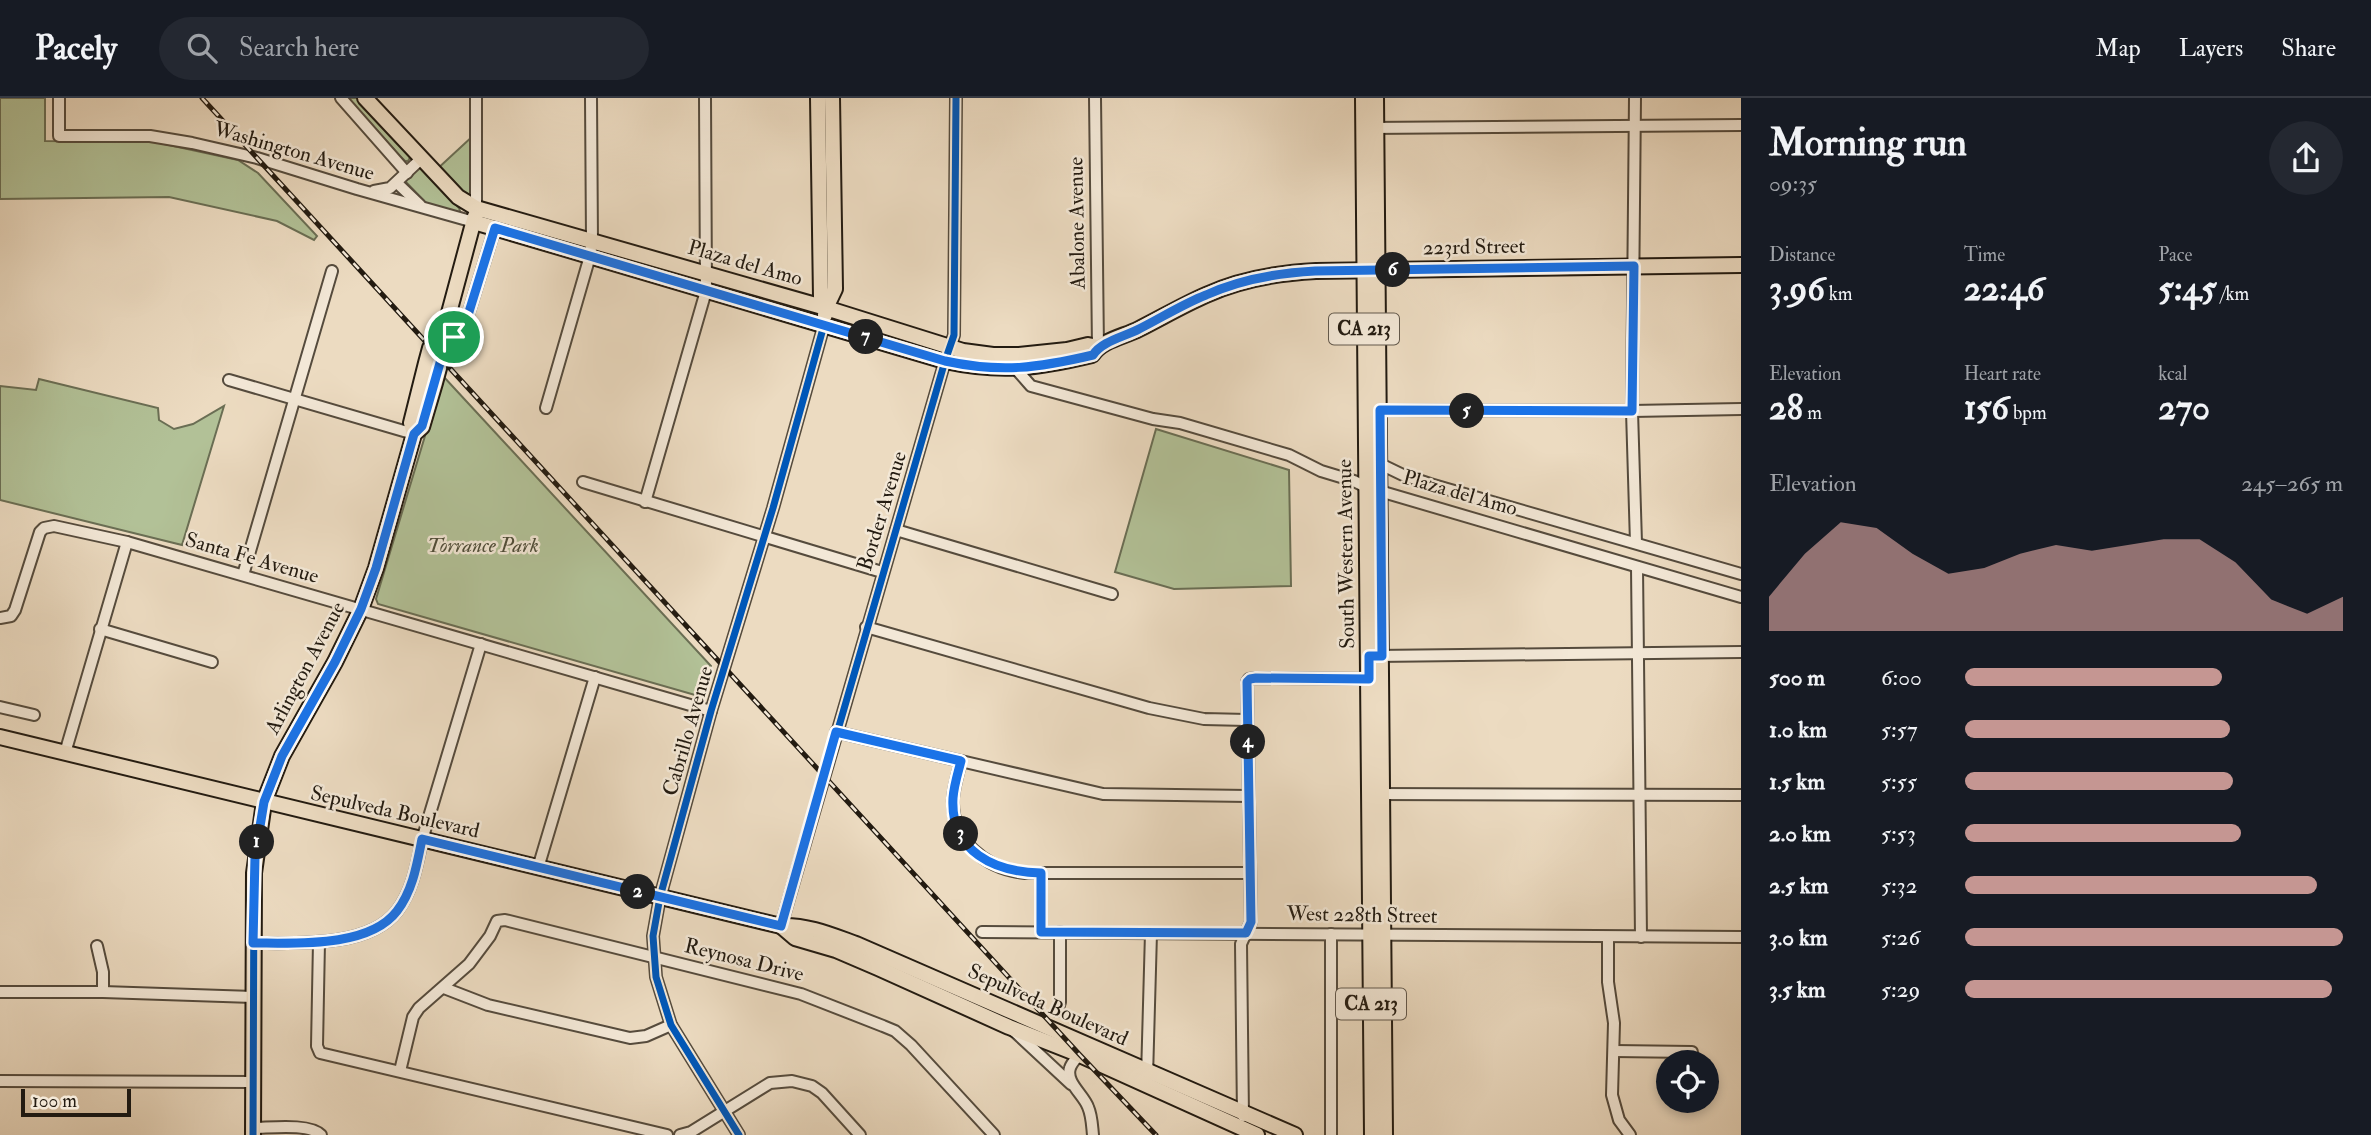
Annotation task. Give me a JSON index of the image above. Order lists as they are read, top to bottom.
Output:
{
  "streets": {
    "main road": [
      "223rd Street",
      "Plaza del Amo",
      "CA 213",
      "South Western Avenue",
      "Arlington Avenue",
      "Cabrillo Avenue",
      "Sepulveda Boulevard"
    ],
    "street": [
      "Washington Avenue",
      "Abalone Avenue",
      "Border Avenue",
      "Santa Fe Avenue",
      "West 228th Street",
      "Reynosa Drive"
    ]
  },
  "crossings": [
    ["Washington Avenue", "Plaza del Amo"],
    ["Washington Avenue", "Arlington Avenue"],
    ["Abalone Avenue", "223rd Street"],
    ["Abalone Avenue", "Plaza del Amo"],
    ["223rd Street", "Plaza del Amo"],
    ["223rd Street", "South Western Avenue"],
    ["Plaza del Amo", "Border Avenue"],
    ["Plaza del Amo", "South Western Avenue"],
    ["Plaza del Amo", "Arlington Avenue"],
    ["Plaza del Amo", "Cabrillo Avenue"],
    ["Border Avenue", "Sepulveda Boulevard"],
    ["South Western Avenue", "West 228th Street"],
    ["Santa Fe Avenue", "Arlington Avenue"],
    ["Santa Fe Avenue", "Cabrillo Avenue"],
    ["Arlington Avenue", "Sepulveda Boulevard"],
    ["Cabrillo Avenue", "Sepulveda Boulevard"],
    ["Cabrillo Avenue", "Reynosa Drive"]
  ],
  "parks": ["Torrance Park"],
  "scale_bar": "100 m",
  "page": {
    "header": "Pacely",
    "search": "Search here",
    "nav": ["Map", "Layers", "Share"],
    "heading": ["Morning run", "09:35"],
    "stats": [
      ["Distance", "3.96 km"],
      ["Time", "22:46"],
      ["Pace", "5:45 /km"],
      ["Elevation", "28 m"],
      ["Heart rate", "156 bpm"],
      ["kcal", "270"]
    ],
    "pins": [
      "6",
      "7",
      "5",
      "4",
      "3",
      "1",
      "2"
    ],
    "chart": ["Elevation", "245–265 m"],
    "list": [
      {
        "name": "500 m",
        "note": "6:00"
      },
      {
        "name": "1.0 km",
        "note": "5:57"
      },
      {
        "name": "1.5 km",
        "note": "5:55"
      },
      {
        "name": "2.0 km",
        "note": "5:53"
      },
      {
        "name": "2.5 km",
        "note": "5:32"
      },
      {
        "name": "3.0 km",
        "note": "5:26"
      },
      {
        "name": "3.5 km",
        "note": "5:29"
      }
    ],
    "scale": "100 m"
  }
}
